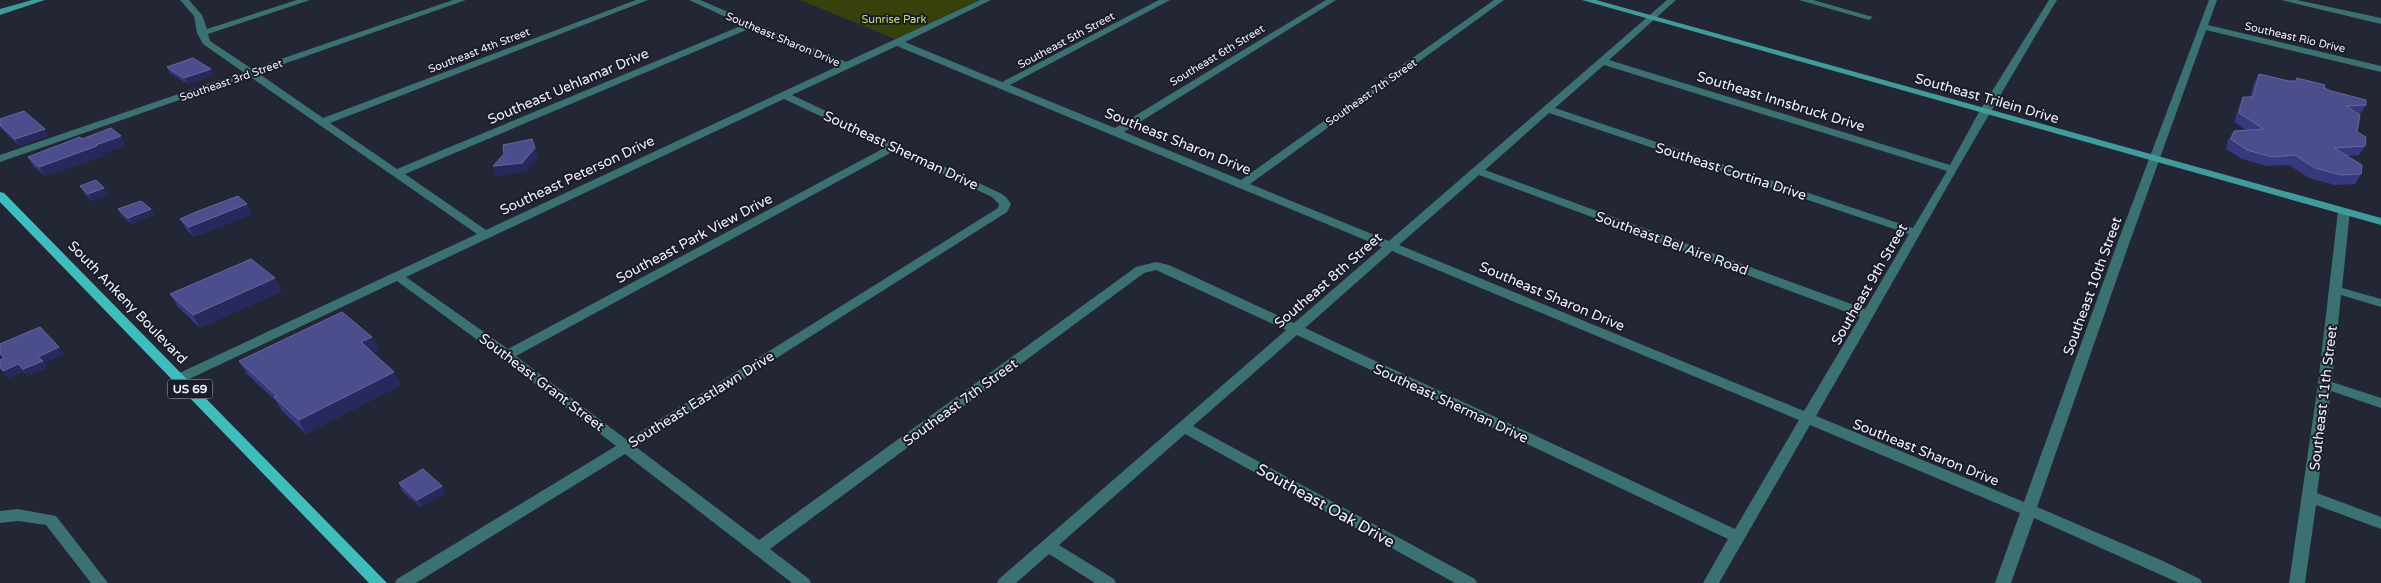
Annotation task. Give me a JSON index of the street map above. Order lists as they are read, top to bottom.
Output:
{
  "streets": {
    "main road": ["South Ankeny Boulevard", "US 69"],
    "street": [
      "Southeast Rio Drive",
      "Southeast Sharon Drive",
      "Southeast 5th Street",
      "Southeast 4th Street",
      "Southeast 6th Street",
      "Southeast 3rd Street",
      "Southeast Uehlamar Drive",
      "Southeast 7th Street",
      "Southeast Trilein Drive",
      "Southeast Innsbruck Drive",
      "Southeast Sherman Drive",
      "Southeast Cortina Drive",
      "Southeast Peterson Drive",
      "Southeast Park View Drive",
      "Southeast Bel Aire Road",
      "Southeast 8th Street",
      "Southeast 9th Street",
      "Southeast 10th Street",
      "Southeast Grant Street",
      "Southeast 11th Street",
      "Southeast Eastlawn Drive",
      "Southeast Oak Drive"
    ]
  },
  "crossings": [
    ["Southeast Rio Drive", "Southeast 10th Street"],
    ["Southeast Sharon Drive", "Southeast 5th Street"],
    ["Southeast Sharon Drive", "Southeast 6th Street"],
    ["Southeast Sharon Drive", "Southeast Uehlamar Drive"],
    ["Southeast Sharon Drive", "Southeast 7th Street"],
    ["Southeast Sharon Drive", "Southeast Peterson Drive"],
    ["Southeast Sharon Drive", "Southeast 8th Street"],
    ["Southeast Sharon Drive", "Southeast 9th Street"],
    ["Southeast Sharon Drive", "Southeast 10th Street"],
    ["Southeast 7th Street", "Southeast Sherman Drive"],
    ["Southeast 7th Street", "Southeast Grant Street"],
    ["Southeast Trilein Drive", "Southeast 8th Street"],
    ["Southeast Trilein Drive", "Southeast 9th Street"],
    ["Southeast Trilein Drive", "Southeast 10th Street"],
    ["Southeast Trilein Drive", "Southeast 11th Street"],
    ["Southeast Innsbruck Drive", "Southeast 8th Street"],
    ["Southeast Innsbruck Drive", "Southeast 9th Street"],
    ["Southeast Sherman Drive", "Southeast Peterson Drive"],
    ["Southeast Sherman Drive", "Southeast Park View Drive"],
    ["Southeast Sherman Drive", "Southeast 8th Street"],
    ["Southeast Sherman Drive", "Southeast 9th Street"],
    ["Southeast Sherman Drive", "Southeast Eastlawn Drive"],
    ["Southeast Cortina Drive", "Southeast 8th Street"],
    ["Southeast Cortina Drive", "Southeast 9th Street"],
    ["Southeast Peterson Drive", "South Ankeny Boulevard"],
    ["Southeast Peterson Drive", "Southeast Grant Street"],
    ["Southeast Park View Drive", "Southeast Grant Street"],
    ["Southeast Bel Aire Road", "Southeast 8th Street"],
    ["Southeast Bel Aire Road", "Southeast 9th Street"],
    ["Southeast 8th Street", "Southeast Oak Drive"],
    ["Southeast Grant Street", "Southeast Eastlawn Drive"]
  ],
  "parks": ["Sunrise Park"]
}
